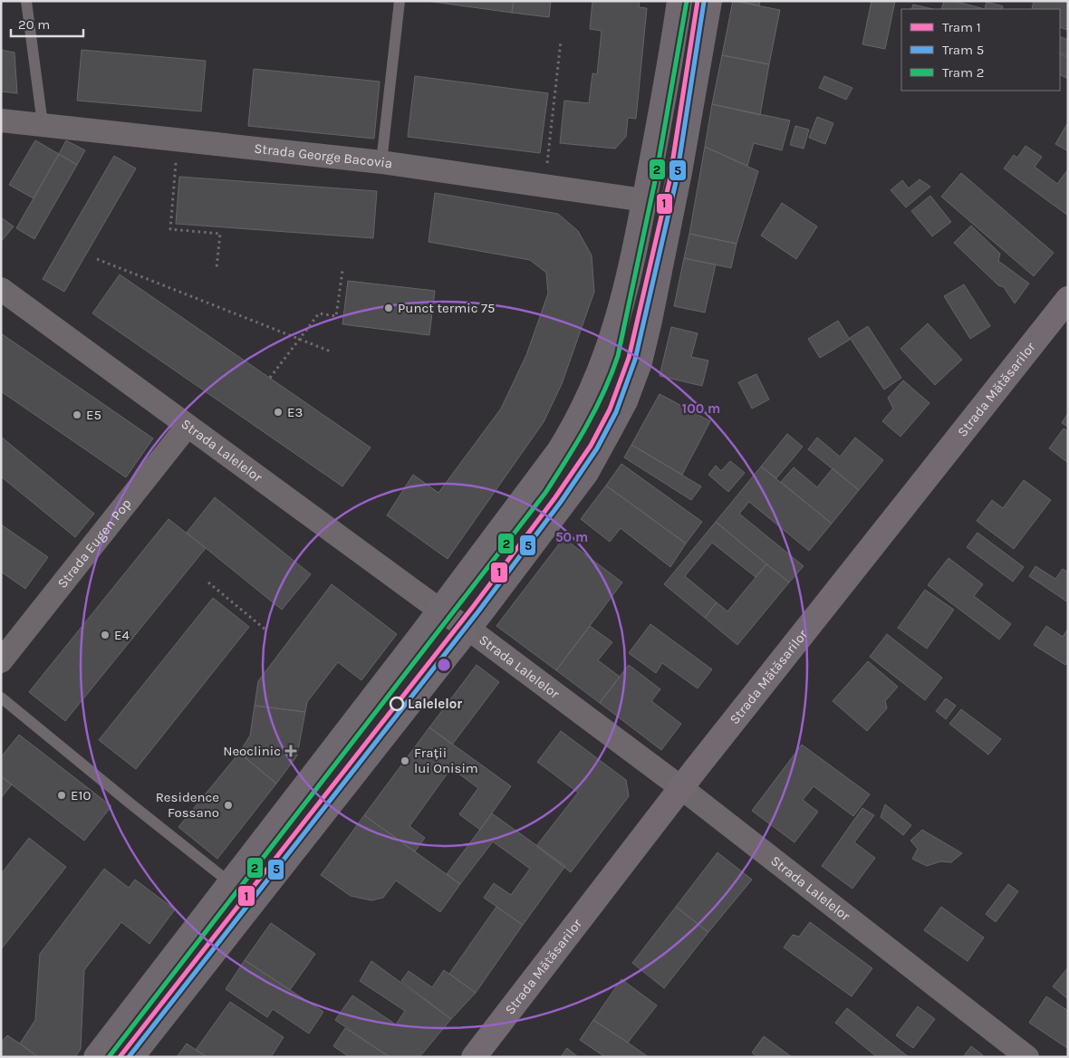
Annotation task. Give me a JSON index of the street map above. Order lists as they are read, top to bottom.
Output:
{
  "streets": {
    "street": [
      "Strada George Bacovia",
      "Strada Mătăsarilor",
      "Strada Lalelelor",
      "Strada Eugen Pop"
    ]
  },
  "crossings": [
    ["Strada Mătăsarilor", "Strada Lalelelor"],
    ["Strada Lalelelor", "Strada Eugen Pop"]
  ],
  "places": {
    "other": [
      "Punct termic 75",
      "E3",
      "E5",
      "E4",
      "Lalelelor",
      "Frații lui Onisim",
      "E10",
      "Residence Fossano"
    ],
    "health": ["Neoclinic"]
  },
  "lines": ["tram line 1", "tram line 2", "tram line 5"],
  "legend": ["Tram 1", "Tram 5", "Tram 2"],
  "scale_bar": "20 m",
  "rings": ["100 m", "50 m"]
}
